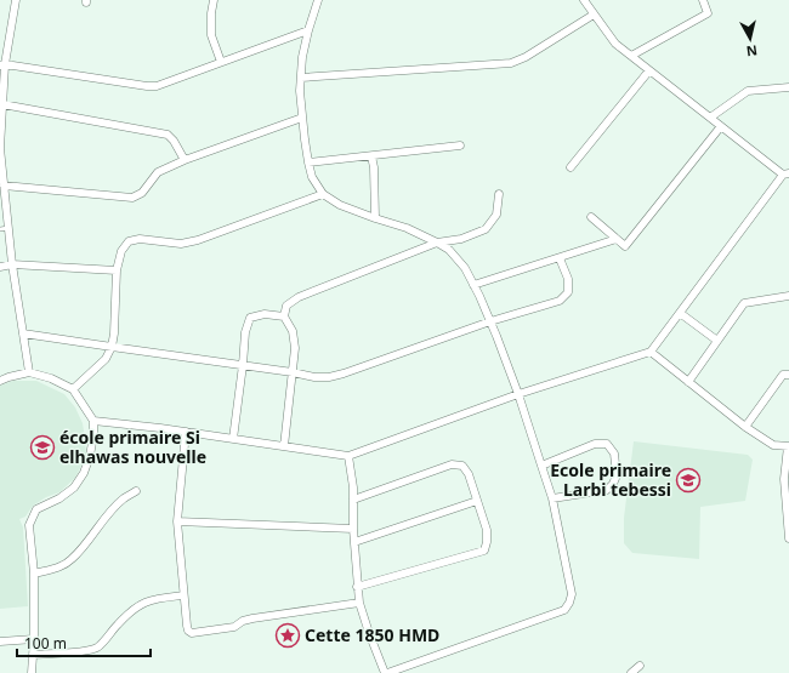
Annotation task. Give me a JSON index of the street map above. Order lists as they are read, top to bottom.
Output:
{
  "places": {
    "school or university": ["école primaire Si elhawas nouvelle", "Ecole primaire Larbi tebessi"],
    "place": ["Cette 1850 HMD"]
  },
  "scale_bar": "100 m",
  "north": "bottom"
}
